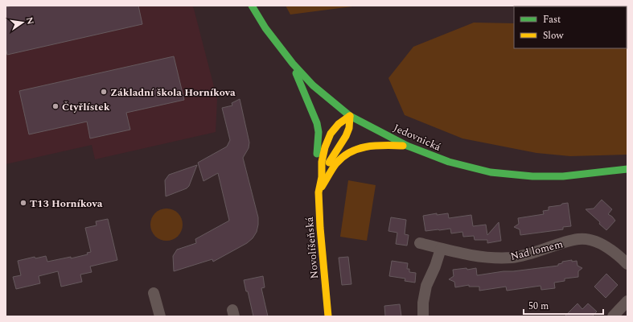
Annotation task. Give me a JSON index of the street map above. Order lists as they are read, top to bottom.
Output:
{
  "streets": {
    "street": ["Jedovnická", "Novolíšeňská", "Nad lomem"]
  },
  "crossings": [
    ["Jedovnická", "Novolíšeňská"]
  ],
  "places": ["Základní škola Horníkova", "Čtyřlístek", "T13 Horníkova"],
  "legend": ["Fast", "Slow"],
  "scale_bar": "50 m",
  "north": "right"
}
